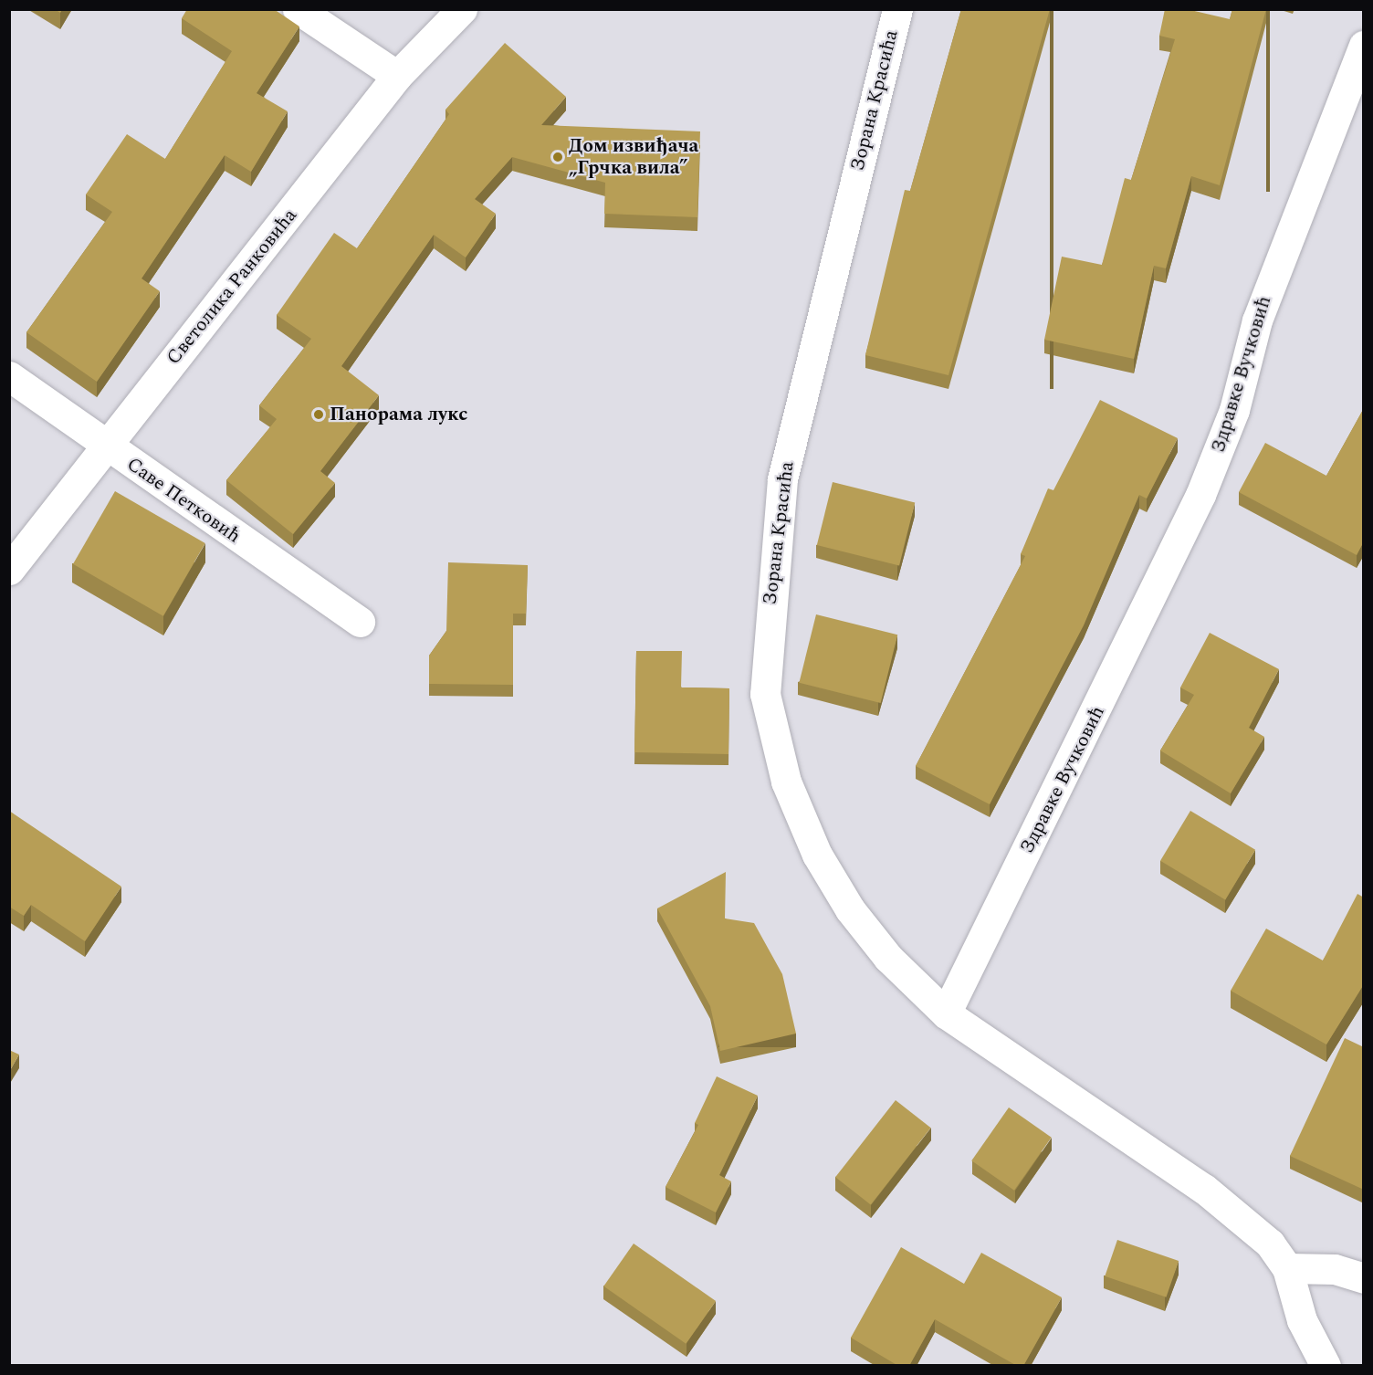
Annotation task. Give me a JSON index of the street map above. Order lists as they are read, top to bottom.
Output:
{
  "streets": {
    "street": [
      "Зорана Красића",
      "Светолика Ранковића",
      "Здравке Вучковић",
      "Саве Петковић"
    ]
  },
  "crossings": [
    ["Зорана Красића", "Здравке Вучковић"],
    ["Светолика Ранковића", "Саве Петковић"]
  ],
  "places": ["Дом извиђача „Грчка вила”", "Панорама лукс"]
}
